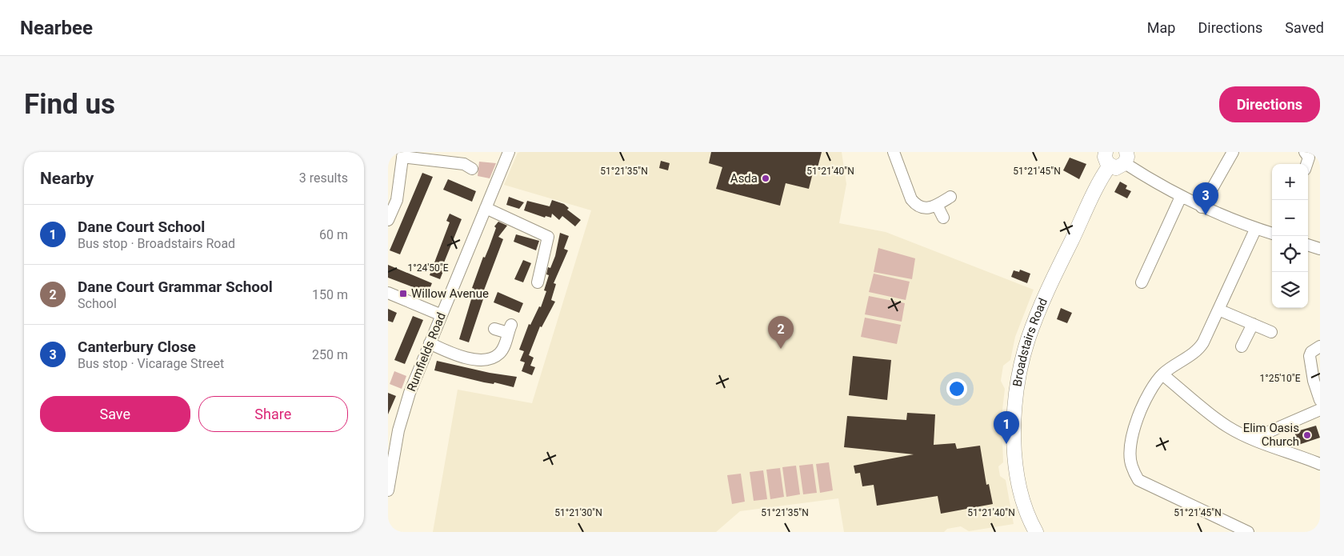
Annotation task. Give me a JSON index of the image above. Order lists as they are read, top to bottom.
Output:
{
  "streets": {
    "main road": ["Broadstairs Road"],
    "street": ["Rumfields Road"]
  },
  "places": {
    "other": ["Asda", "Elim Oasis Church"],
    "transit": ["Willow Avenue"]
  },
  "page": {
    "header": "Nearbee",
    "nav": ["Map", "Directions", "Saved"],
    "buttons": [
      "Directions",
      ["Save", "Share"]
    ],
    "title": "Find us",
    "heading": ["Nearby", "3 results"],
    "map_buttons": ["+", "−"],
    "pins": ["3", "2", "1"],
    "list": [
      {
        "mark": "1",
        "name": "Dane Court School",
        "note": "Bus stop · Broadstairs Road",
        "value": "60 m"
      },
      {
        "mark": "2",
        "name": "Dane Court Grammar School",
        "note": "School",
        "value": "150 m"
      },
      {
        "mark": "3",
        "name": "Canterbury Close",
        "note": "Bus stop · Vicarage Street",
        "value": "250 m"
      }
    ]
  },
  "coordinates": [
    "51°21'35\"N",
    "51°21'40\"N",
    "51°21'45\"N",
    "1°24'50\"E",
    "1°25'10\"E",
    "51°21'30\"N"
  ]
}
